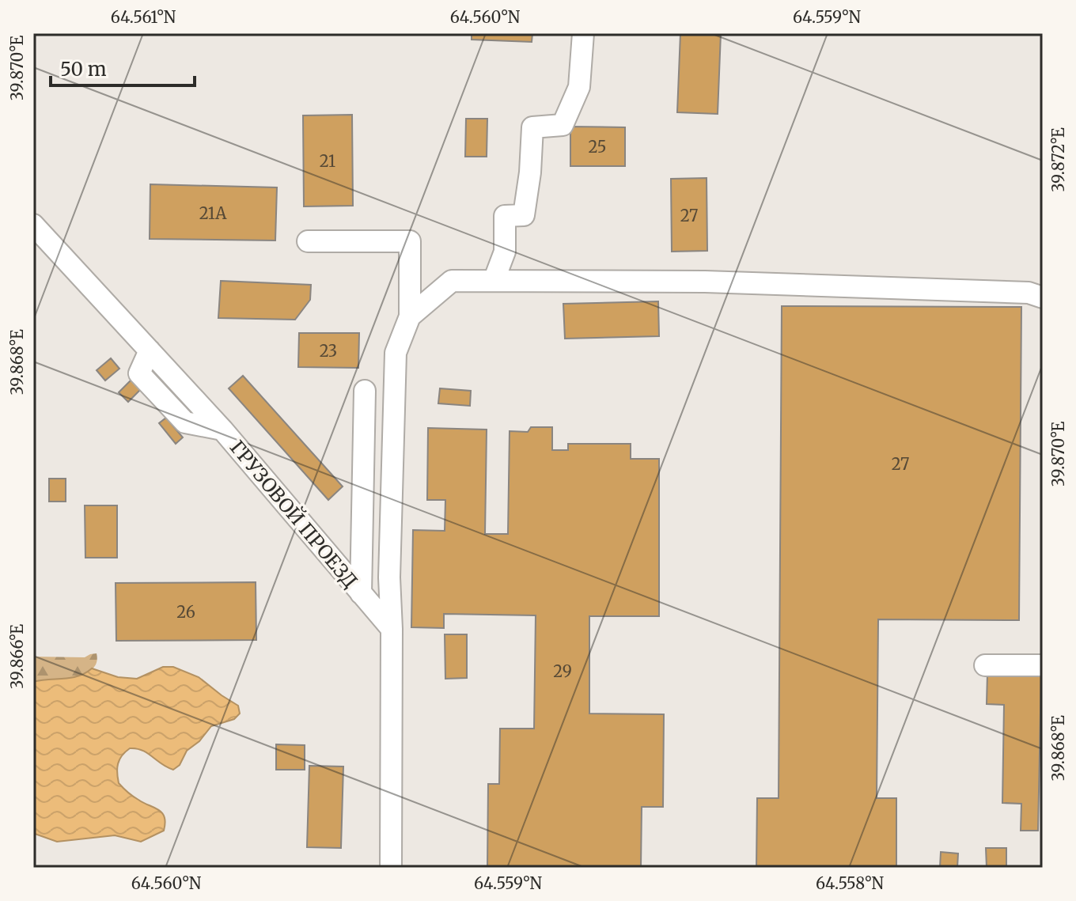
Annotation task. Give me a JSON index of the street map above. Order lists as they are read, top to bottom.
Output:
{
  "streets": {
    "street": ["ГРУЗОВОЙ ПРОЕЗД"]
  },
  "house_numbers": [
    "25",
    "21",
    "21А",
    "27",
    "23",
    "27",
    "26",
    "29"
  ],
  "scale_bar": "50 m",
  "coordinates": [
    "64.561°N",
    "64.560°N",
    "64.559°N",
    "39.870°E",
    "39.872°E",
    "39.868°E",
    "39.866°E",
    "64.558°N"
  ]
}
